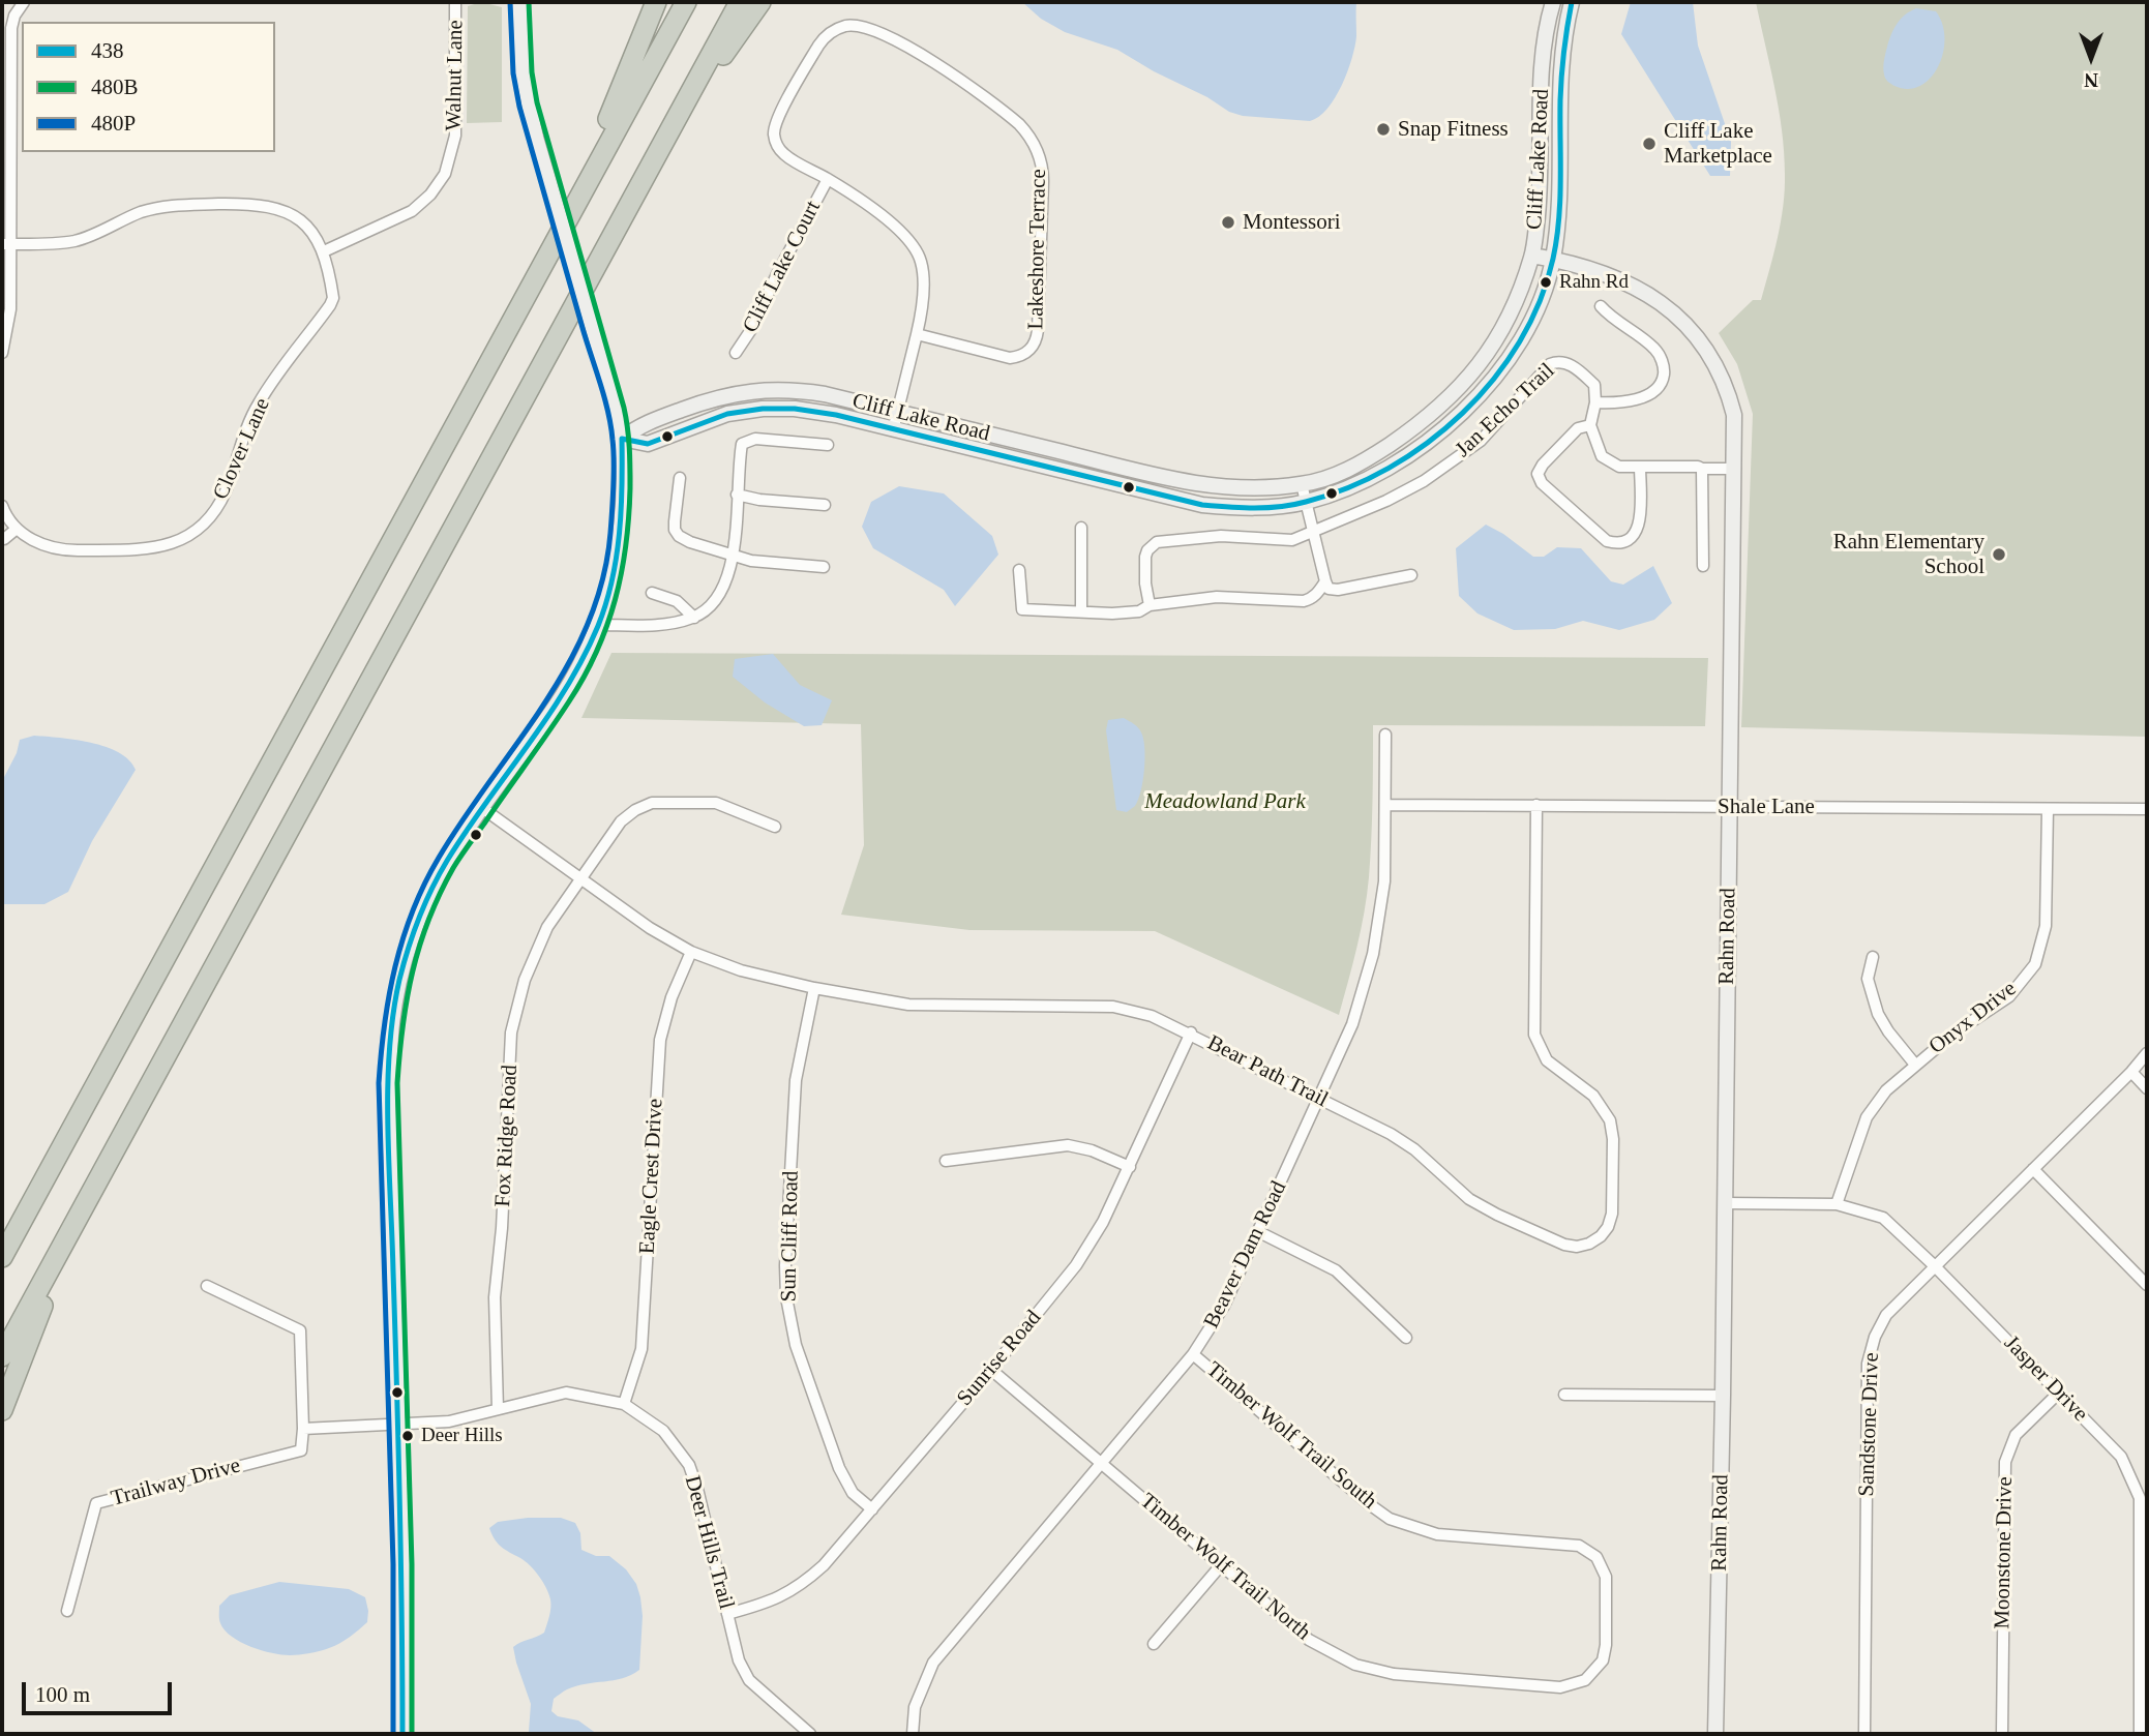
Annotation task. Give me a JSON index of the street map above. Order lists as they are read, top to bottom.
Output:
{
  "streets": {
    "street": [
      "Walnut Lane",
      "Cliff Lake Road",
      "Lakeshore Terrace",
      "Cliff Lake Court",
      "Jan Echo Trail",
      "Clover Lane",
      "Shale Lane",
      "Rahn Road",
      "Onyx Drive",
      "Bear Path Trail",
      "Fox Ridge Road",
      "Eagle Crest Drive",
      "Sun Cliff Road",
      "Beaver Dam Road",
      "Sunrise Road",
      "Jasper Drive",
      "Sandstone Drive",
      "Timber Wolf Trail South",
      "Trailway Drive",
      "Deer Hills Trail",
      "Moonstone Drive",
      "Timber Wolf Trail North"
    ]
  },
  "crossings": [
    ["Walnut Lane", "Clover Lane"],
    ["Cliff Lake Road", "Lakeshore Terrace"],
    ["Cliff Lake Road", "Rahn Road"],
    ["Lakeshore Terrace", "Cliff Lake Court"],
    ["Shale Lane", "Rahn Road"],
    ["Shale Lane", "Onyx Drive"],
    ["Shale Lane", "Bear Path Trail"],
    ["Shale Lane", "Beaver Dam Road"],
    ["Rahn Road", "Jasper Drive"],
    ["Onyx Drive", "Jasper Drive"],
    ["Bear Path Trail", "Fox Ridge Road"],
    ["Bear Path Trail", "Eagle Crest Drive"],
    ["Bear Path Trail", "Sun Cliff Road"],
    ["Bear Path Trail", "Beaver Dam Road"],
    ["Bear Path Trail", "Sunrise Road"],
    ["Fox Ridge Road", "Deer Hills Trail"],
    ["Eagle Crest Drive", "Deer Hills Trail"],
    ["Sun Cliff Road", "Sunrise Road"],
    ["Beaver Dam Road", "Timber Wolf Trail South"],
    ["Beaver Dam Road", "Timber Wolf Trail North"],
    ["Sunrise Road", "Deer Hills Trail"],
    ["Sunrise Road", "Timber Wolf Trail North"],
    ["Jasper Drive", "Sandstone Drive"],
    ["Jasper Drive", "Moonstone Drive"],
    ["Timber Wolf Trail South", "Timber Wolf Trail North"]
  ],
  "parks": ["Meadowland Park"],
  "places": [
    "Snap Fitness",
    "Cliff Lake Marketplace",
    "Montessori",
    "Rahn Rd",
    "Rahn Elementary School",
    "Deer Hills"
  ],
  "lines": ["transit line 438", "transit line 480B", "transit line 480P"],
  "legend": ["438", "480B", "480P"],
  "scale_bar": "100 m",
  "north": "bottom"
}
